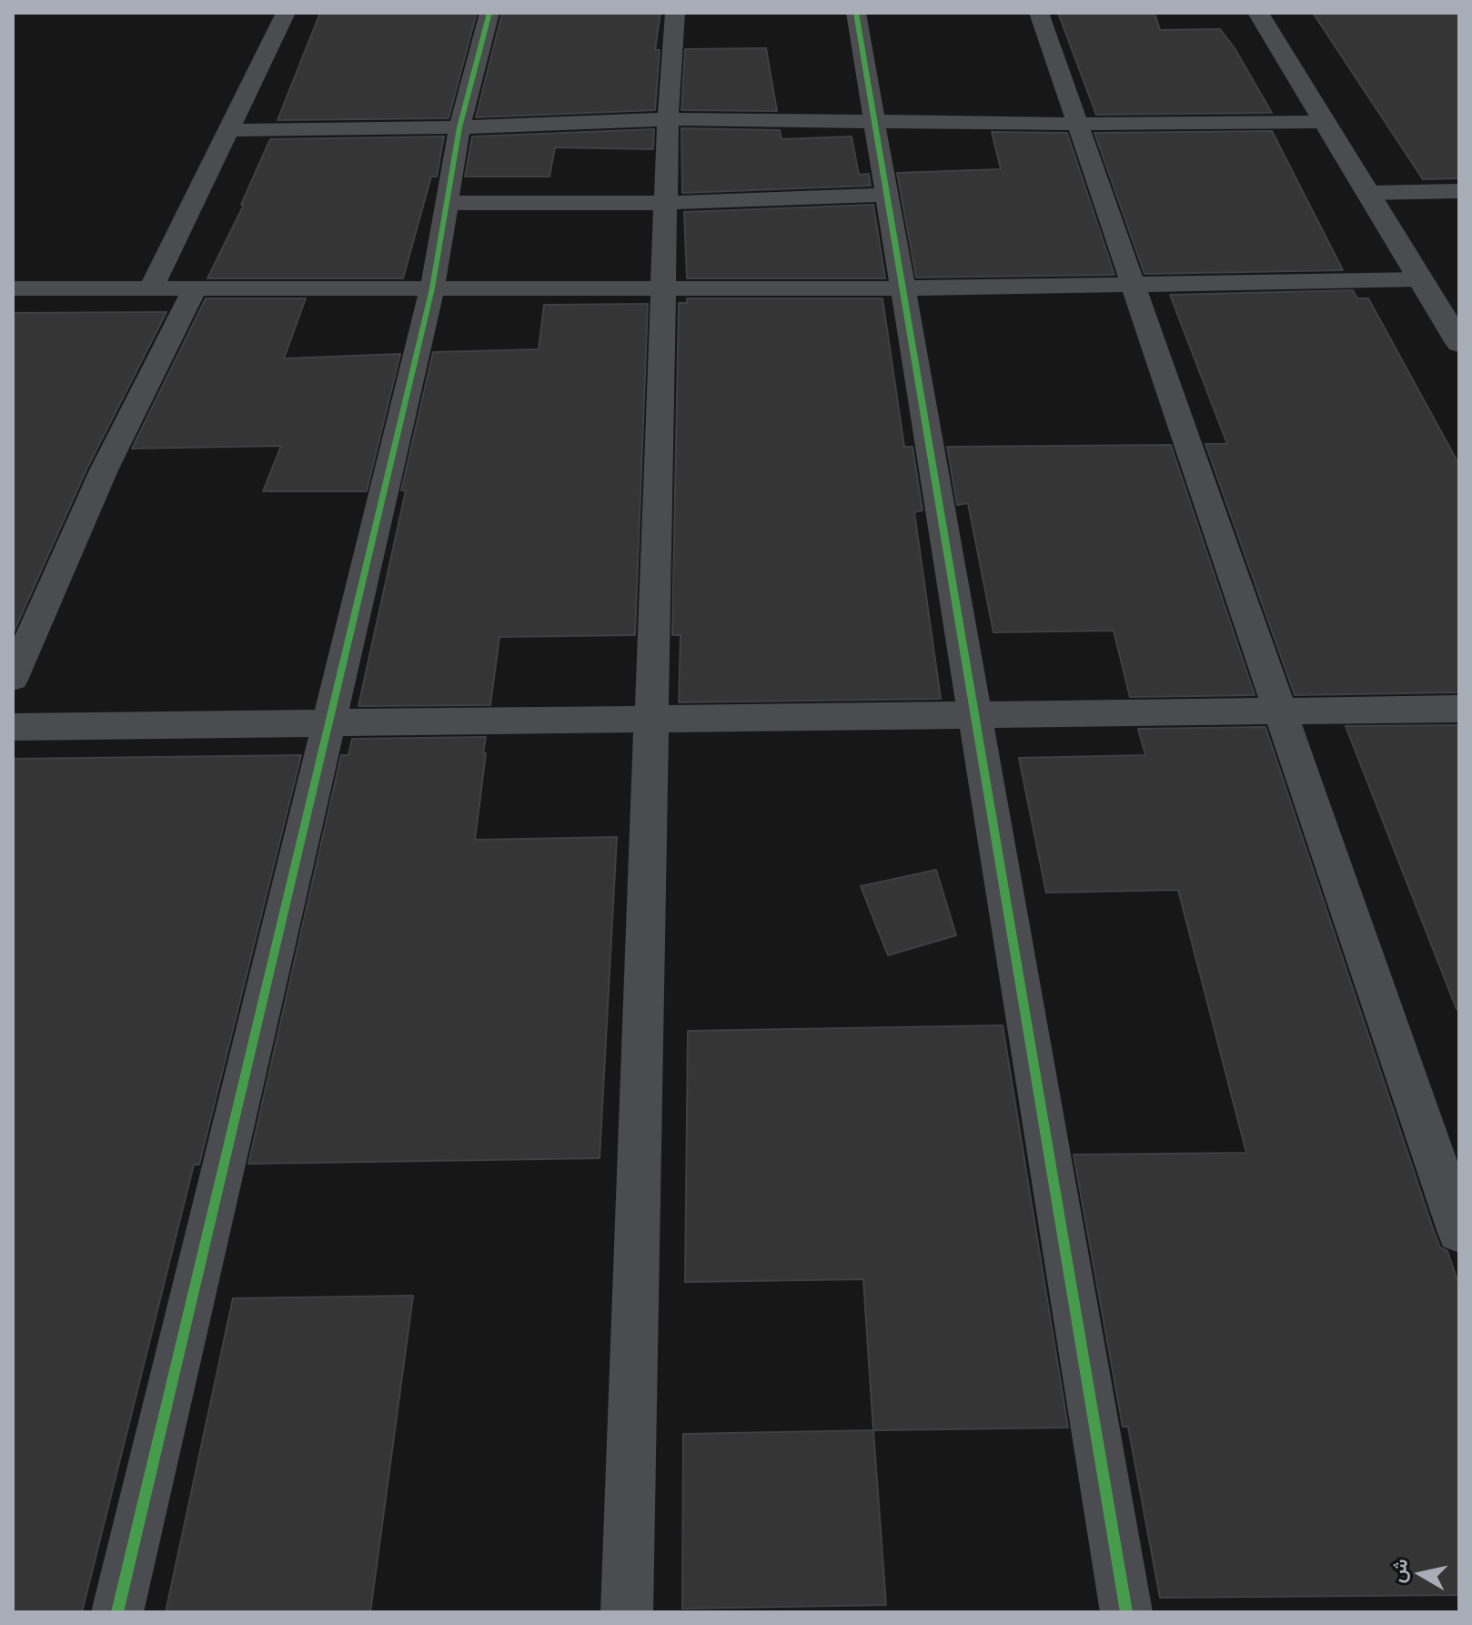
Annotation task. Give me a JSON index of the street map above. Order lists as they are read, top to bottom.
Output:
{
  "north": "left"
}
